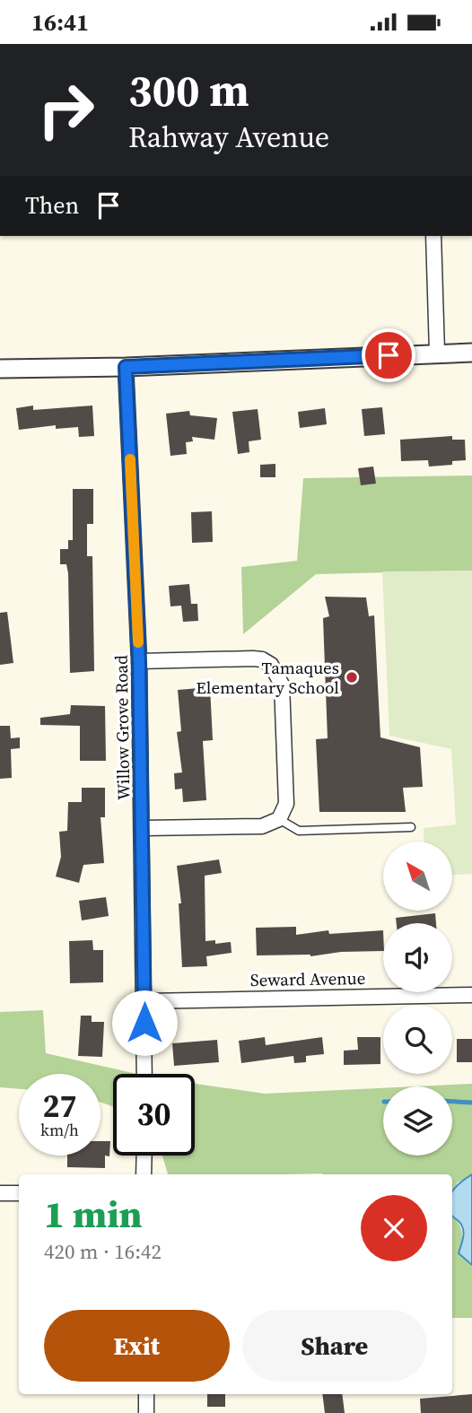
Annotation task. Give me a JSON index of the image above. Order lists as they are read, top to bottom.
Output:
{
  "streets": {
    "street": ["Willow Grove Road", "Seward Avenue"]
  },
  "crossings": [
    ["Willow Grove Road", "Seward Avenue"]
  ],
  "places": ["Tamaques Elementary School"],
  "north": "top left",
  "page": {
    "status": "16:41",
    "turn": ["300 m", "Rahway Avenue"],
    "then": "Then",
    "speed": "27 km/h",
    "limit": "30",
    "heading": ["1 min", "420 m · 16:42"],
    "buttons": ["Exit", "Share"]
  }
}
